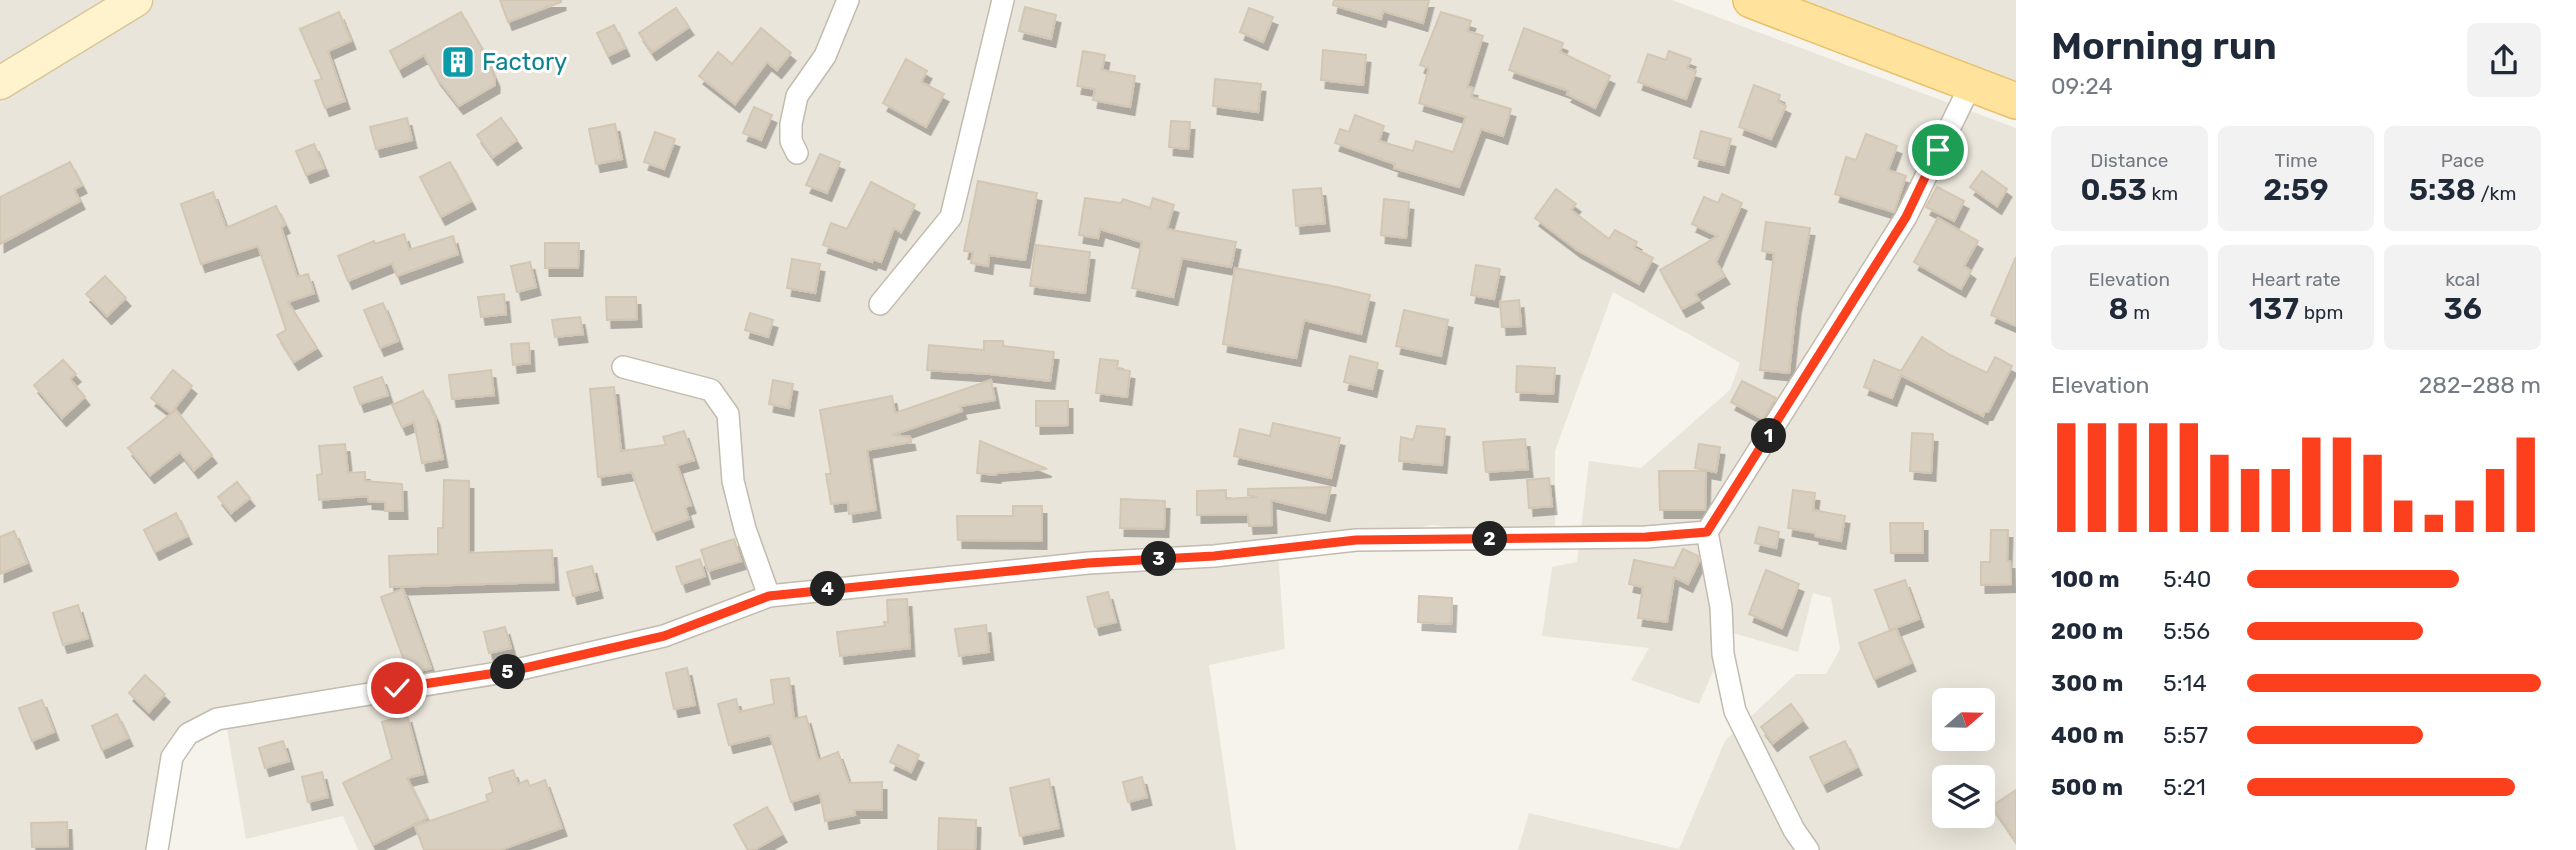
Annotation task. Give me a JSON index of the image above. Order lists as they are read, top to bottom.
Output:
{
  "places": {
    "building": ["Factory"]
  },
  "north": "right",
  "page": {
    "heading": ["Morning run", "09:24"],
    "stats": [
      ["Distance", "0.53 km"],
      ["Time", "2:59"],
      ["Pace", "5:38 /km"],
      ["Elevation", "8 m"],
      ["Heart rate", "137 bpm"],
      ["kcal", "36"]
    ],
    "chart": ["Elevation", "282–288 m"],
    "pins": [
      "1",
      "2",
      "3",
      "4",
      "5"
    ],
    "list": [
      {
        "name": "100 m",
        "note": "5:40"
      },
      {
        "name": "200 m",
        "note": "5:56"
      },
      {
        "name": "300 m",
        "note": "5:14"
      },
      {
        "name": "400 m",
        "note": "5:57"
      },
      {
        "name": "500 m",
        "note": "5:21"
      }
    ]
  }
}
